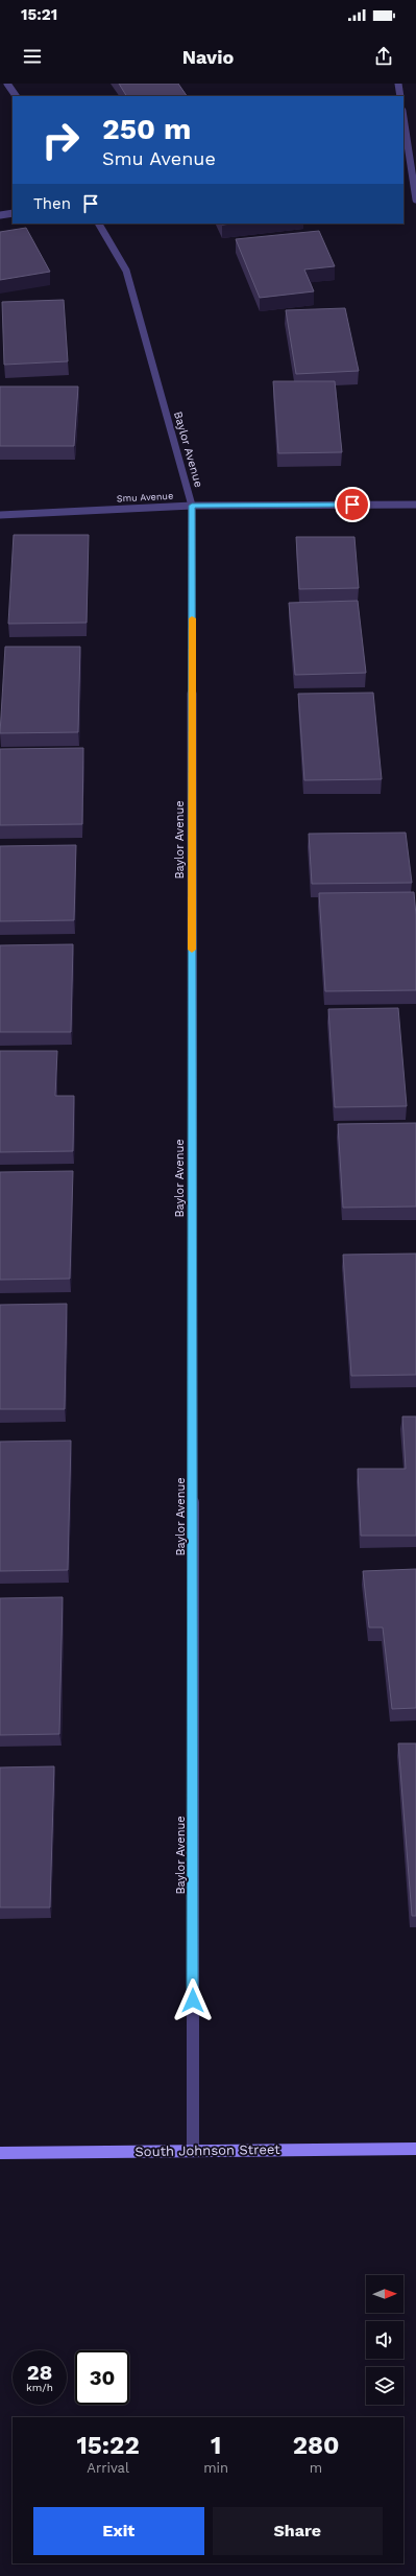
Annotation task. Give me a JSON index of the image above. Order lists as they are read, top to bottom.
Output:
{
  "streets": {
    "main road": ["South Johnson Street"],
    "street": ["Baylor Avenue", "Smu Avenue"]
  },
  "crossings": [
    ["Baylor Avenue", "Smu Avenue"],
    ["Baylor Avenue", "South Johnson Street"]
  ],
  "north": "right",
  "page": {
    "status": "15:21",
    "header": "Navio",
    "turn": ["250 m", "Smu Avenue"],
    "then": "Then",
    "speed": "28 km/h",
    "limit": "30",
    "eta": [
      "15:22",
      "Arrival",
      "1",
      "min",
      "280",
      "m"
    ],
    "buttons": ["Exit", "Share"]
  }
}
